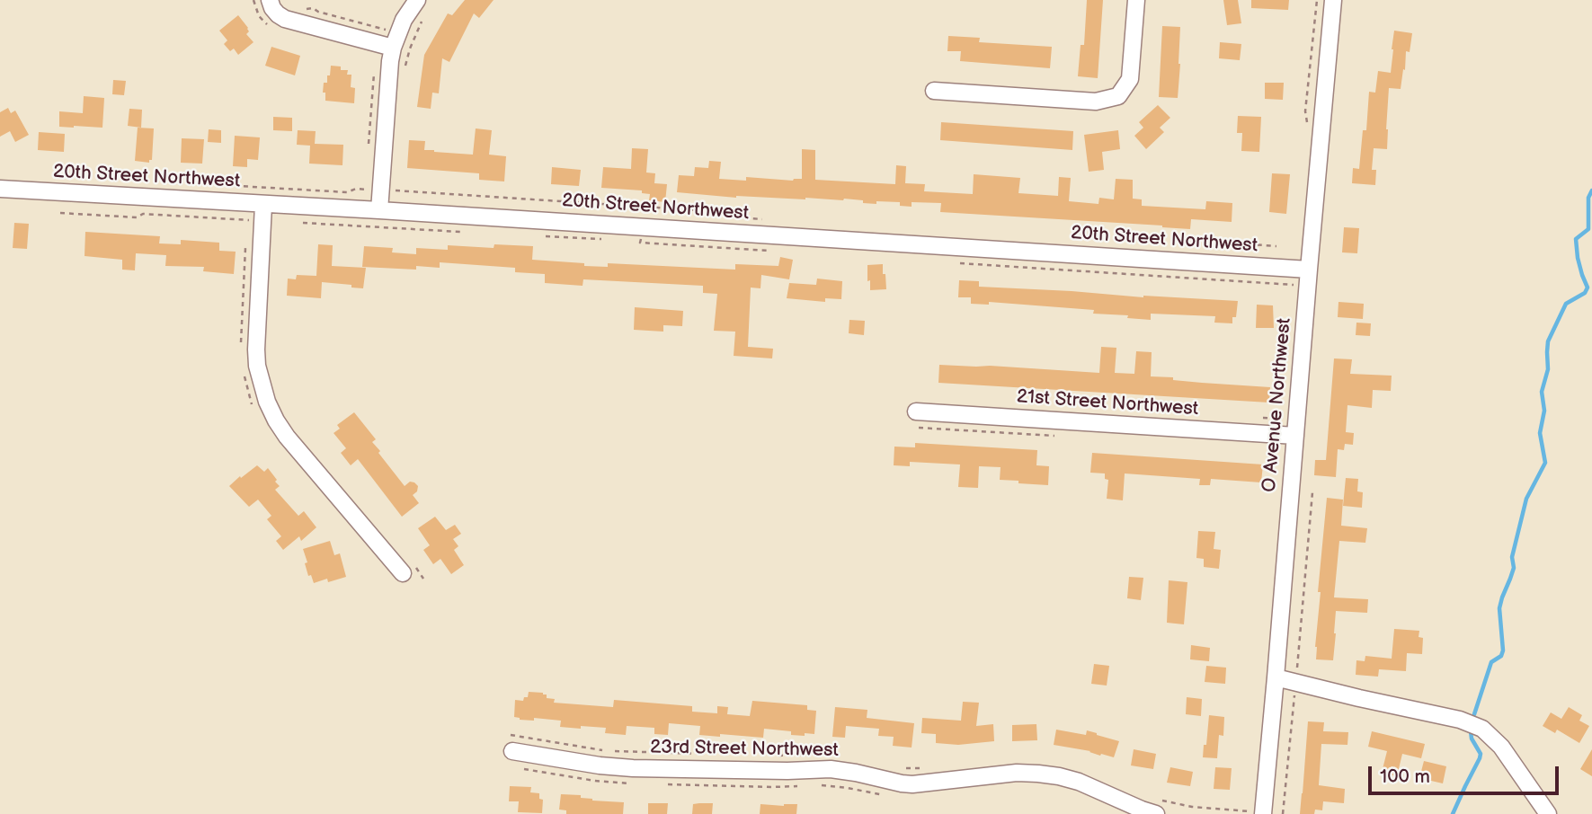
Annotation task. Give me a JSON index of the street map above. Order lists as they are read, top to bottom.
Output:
{
  "streets": {
    "street": [
      "20th Street Northwest",
      "21st Street Northwest",
      "O Avenue Northwest",
      "23rd Street Northwest"
    ]
  },
  "crossings": [
    ["20th Street Northwest", "O Avenue Northwest"],
    ["21st Street Northwest", "O Avenue Northwest"]
  ],
  "scale_bar": "100 m"
}
